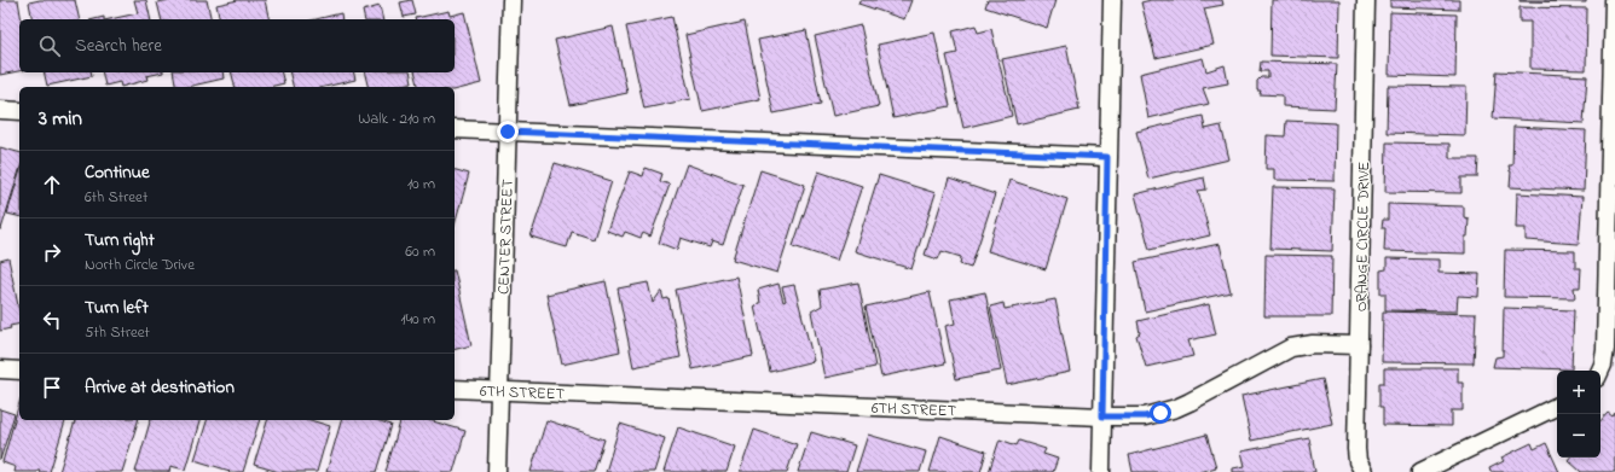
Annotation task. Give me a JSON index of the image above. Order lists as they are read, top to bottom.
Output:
{
  "streets": {
    "lane": ["CENTER STREET", "ORANGE CIRCLE DRIVE", "6TH STREET"]
  },
  "crossings": [
    ["CENTER STREET", "6TH STREET"],
    ["ORANGE CIRCLE DRIVE", "6TH STREET"]
  ],
  "page": {
    "search": "Search here",
    "heading": ["3 min", "Walk · 210 m"],
    "list": [
      ["Continue", "6th Street", "10 m"],
      ["Turn right", "North Circle Drive", "60 m"],
      ["Turn left", "5th Street", "140 m"],
      "Arrive at destination"
    ],
    "map_buttons": ["+", "−"]
  }
}
